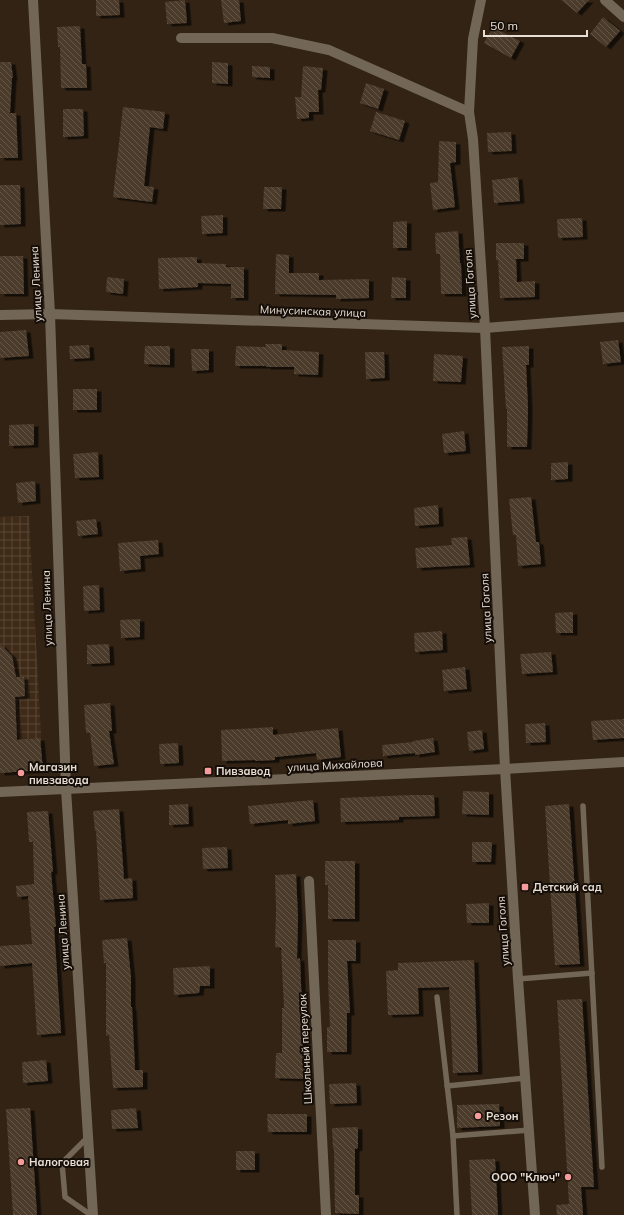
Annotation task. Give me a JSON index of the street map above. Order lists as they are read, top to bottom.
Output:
{
  "streets": {
    "street": [
      "улица Ленина",
      "улица Гоголя",
      "Минусинская улица",
      "улица Михайлова",
      "Школьный переулок"
    ]
  },
  "crossings": [
    ["улица Ленина", "Минусинская улица"],
    ["улица Ленина", "улица Михайлова"],
    ["улица Гоголя", "Минусинская улица"],
    ["улица Гоголя", "улица Михайлова"]
  ],
  "places": {
    "transit": ["Пивзавод", "Детский сад"],
    "other": [
      "Магазин пивзавода",
      "Резон",
      "Налоговая",
      "ООО \"Ключ\""
    ]
  },
  "scale_bar": "50 m"
}
